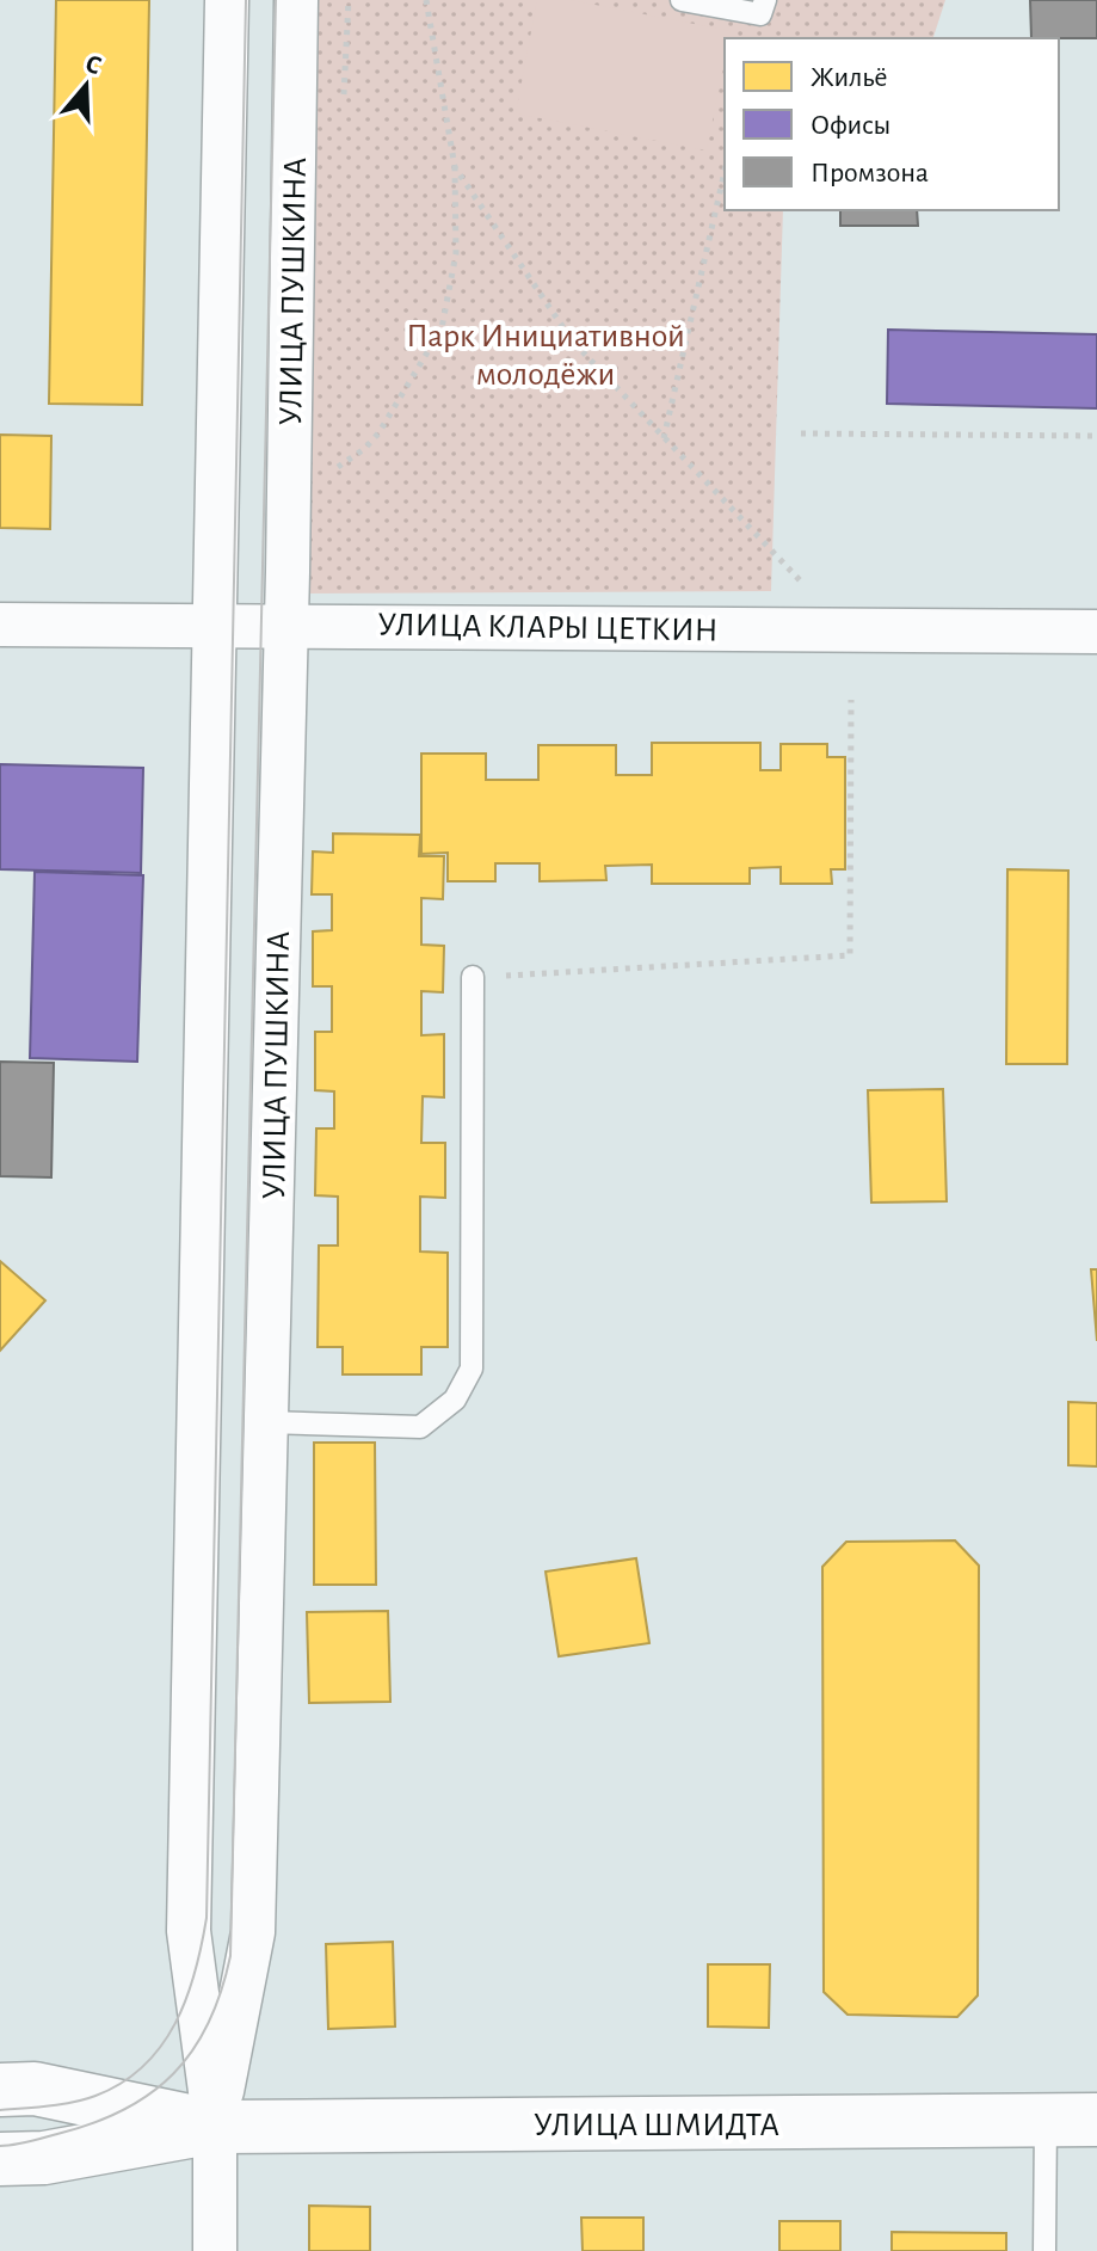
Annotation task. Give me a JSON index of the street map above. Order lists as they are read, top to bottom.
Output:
{
  "streets": {
    "street": ["УЛИЦА ПУШКИНА", "УЛИЦА КЛАРЫ ЦЕТКИН", "УЛИЦА ШМИДТА"]
  },
  "crossings": [
    ["УЛИЦА ПУШКИНА", "УЛИЦА КЛАРЫ ЦЕТКИН"],
    ["УЛИЦА ПУШКИНА", "УЛИЦА ШМИДТА"]
  ],
  "parks": ["Парк Инициативной молодёжи"],
  "legend": ["Жильё", "Офисы", "Промзона"],
  "north": "top"
}
